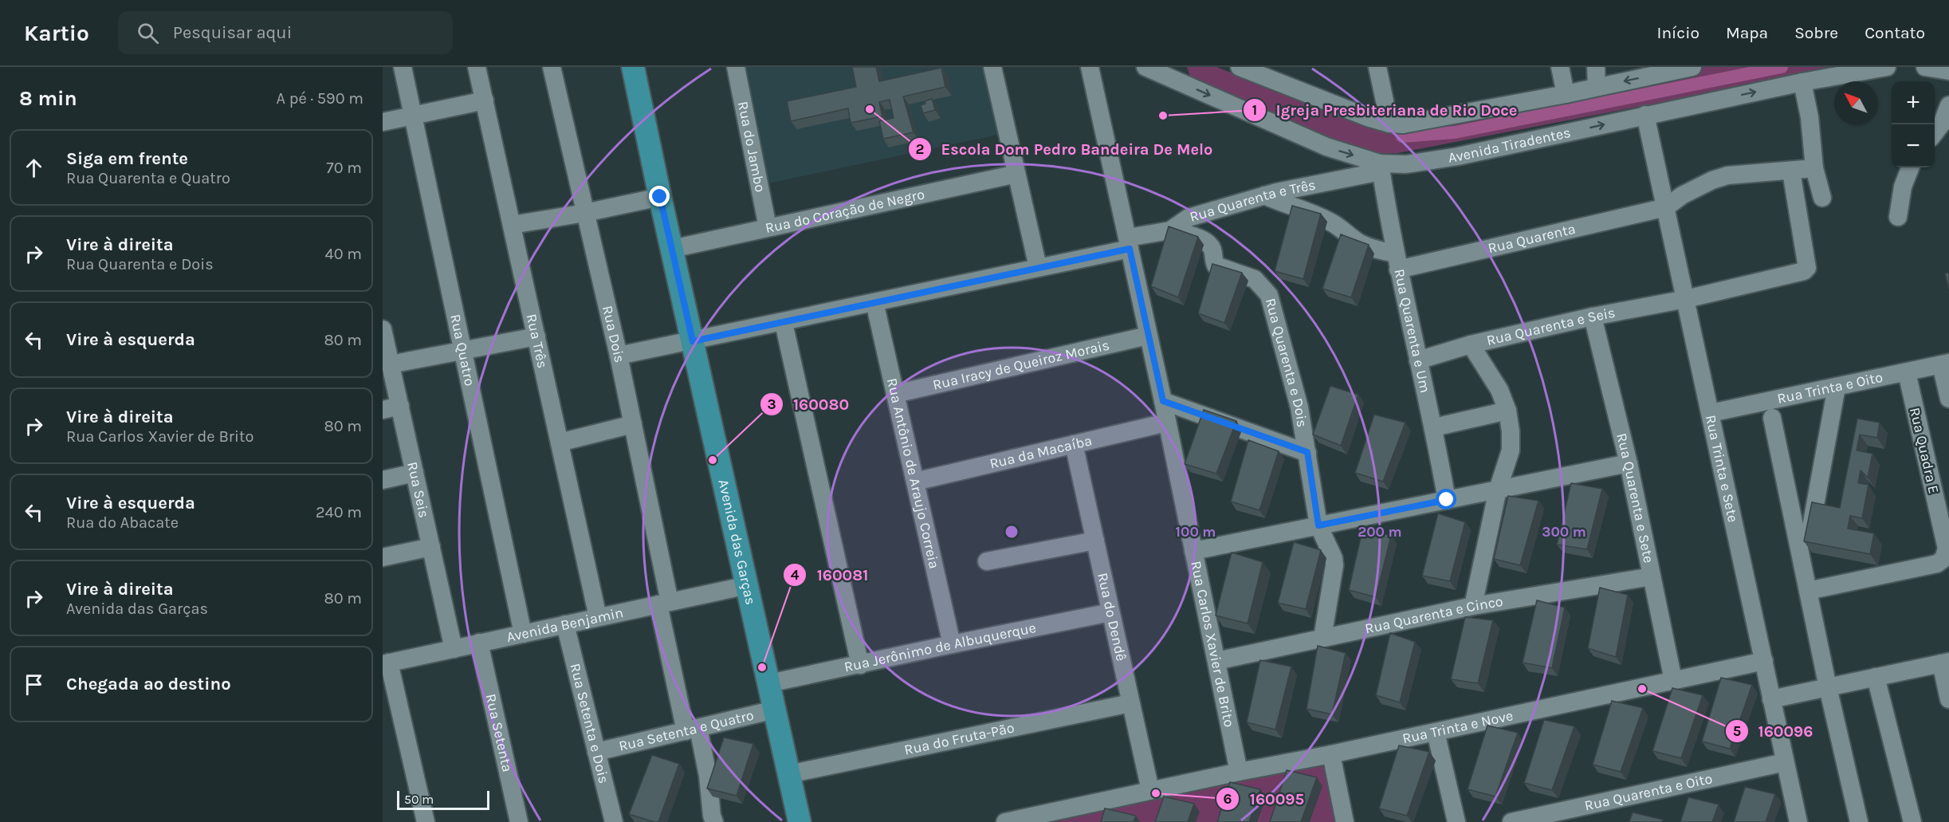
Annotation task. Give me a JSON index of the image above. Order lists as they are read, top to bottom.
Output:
{
  "streets": {
    "main road": ["Avenida das Garças"],
    "street": [
      "Avenida Tiradentes",
      "Rua do Jambo",
      "Rua Quarenta e Três",
      "Rua do Coração de Negro",
      "Rua Quarenta",
      "Rua Quarenta e Seis",
      "Rua Quarenta e Um",
      "Rua Dois",
      "Rua Três",
      "Rua Quatro",
      "Rua Quarenta e Dois",
      "Rua Iracy de Queiroz Morais",
      "Rua Trinta e Oito",
      "Rua Quadra E",
      "Rua da Macaíba",
      "Rua Trinta e Sete",
      "Rua Antônio de Araujo Correia",
      "Rua Seis",
      "Rua Quarenta e Sete",
      "Rua Quarenta e Cinco",
      "Rua do Dendê",
      "Avenida Benjamin",
      "Rua Carlos Xavier de Brito",
      "Rua Jerônimo de Albuquerque",
      "Rua Setenta e Dois",
      "Rua Trinta e Nove",
      "Rua Setenta e Quatro",
      "Rua Setenta",
      "Rua do Fruta-Pão",
      "Rua Quarenta e Oito"
    ]
  },
  "crossings": [
    ["Avenida Tiradentes", "Rua Quarenta e Três"],
    ["Avenida Tiradentes", "Rua Quarenta e Um"],
    ["Avenida Tiradentes", "Rua Trinta e Sete"],
    ["Rua do Jambo", "Rua do Coração de Negro"],
    ["Rua Quarenta e Três", "Rua Quarenta e Um"],
    ["Rua Quarenta e Três", "Rua Dois"],
    ["Rua Quarenta e Três", "Rua Quarenta e Dois"],
    ["Rua Quarenta e Três", "Rua Antônio de Araujo Correia"],
    ["Rua Quarenta e Três", "Avenida das Garças"],
    ["Rua Quarenta e Três", "Rua Carlos Xavier de Brito"],
    ["Rua do Coração de Negro", "Avenida das Garças"],
    ["Rua Quarenta", "Rua Quarenta e Um"],
    ["Rua Quarenta", "Rua Trinta e Sete"],
    ["Rua Quarenta e Seis", "Rua Quarenta e Um"],
    ["Rua Quarenta e Seis", "Rua Trinta e Sete"],
    ["Rua Quarenta e Seis", "Rua Quarenta e Sete"],
    ["Rua Dois", "Avenida Benjamin"],
    ["Rua Dois", "Rua Setenta e Quatro"],
    ["Rua Três", "Avenida Benjamin"],
    ["Rua Quatro", "Avenida Benjamin"],
    ["Rua Quarenta e Dois", "Rua Quarenta e Cinco"],
    ["Rua Iracy de Queiroz Morais", "Rua Antônio de Araujo Correia"],
    ["Rua Iracy de Queiroz Morais", "Rua Carlos Xavier de Brito"],
    ["Rua Trinta e Oito", "Rua Quadra E"],
    ["Rua Trinta e Oito", "Rua Trinta e Sete"],
    ["Rua da Macaíba", "Rua Antônio de Araujo Correia"],
    ["Rua da Macaíba", "Rua do Dendê"],
    ["Rua da Macaíba", "Rua Carlos Xavier de Brito"],
    ["Rua Trinta e Sete", "Rua Trinta e Nove"],
    ["Rua Trinta e Sete", "Rua Quarenta e Oito"],
    ["Rua Antônio de Araujo Correia", "Rua Jerônimo de Albuquerque"],
    ["Rua Seis", "Avenida Benjamin"],
    ["Rua Quarenta e Sete", "Rua Quarenta e Cinco"],
    ["Rua Quarenta e Sete", "Rua Trinta e Nove"],
    ["Avenida das Garças", "Avenida Benjamin"],
    ["Avenida das Garças", "Rua Jerônimo de Albuquerque"],
    ["Avenida das Garças", "Rua Setenta e Quatro"],
    ["Avenida das Garças", "Rua do Fruta-Pão"],
    ["Rua Quarenta e Cinco", "Rua Carlos Xavier de Brito"],
    ["Rua do Dendê", "Rua Jerônimo de Albuquerque"],
    ["Rua do Dendê", "Rua Trinta e Nove"],
    ["Rua do Dendê", "Rua do Fruta-Pão"],
    ["Avenida Benjamin", "Rua Setenta e Dois"],
    ["Avenida Benjamin", "Rua Setenta"],
    ["Rua Carlos Xavier de Brito", "Rua Trinta e Nove"],
    ["Rua Setenta e Dois", "Rua Setenta e Quatro"]
  ],
  "places": [
    "Escola Dom Pedro Bandeira De Melo",
    "Igreja Presbiteriana de Rio Doce",
    "160080",
    "160081",
    "160096",
    "160095"
  ],
  "scale_bar": "50 m",
  "north": "top left",
  "page": {
    "header": "Kartio",
    "search": "Pesquisar aqui",
    "nav": [
      "Início",
      "Mapa",
      "Sobre",
      "Contato"
    ],
    "heading": ["8 min", "A pé · 590 m"],
    "map_buttons": ["+", "−"],
    "list": [
      ["Siga em frente", "Rua Quarenta e Quatro", "70 m"],
      ["Vire à direita", "Rua Quarenta e Dois", "40 m"],
      ["Vire à esquerda", "80 m"],
      ["Vire à direita", "Rua Carlos Xavier de Brito", "80 m"],
      ["Vire à esquerda", "Rua do Abacate", "240 m"],
      ["Vire à direita", "Avenida das Garças", "80 m"],
      "Chegada ao destino"
    ],
    "scale": "50 m"
  },
  "rings": ["100 m", "200 m", "300 m"]
}
